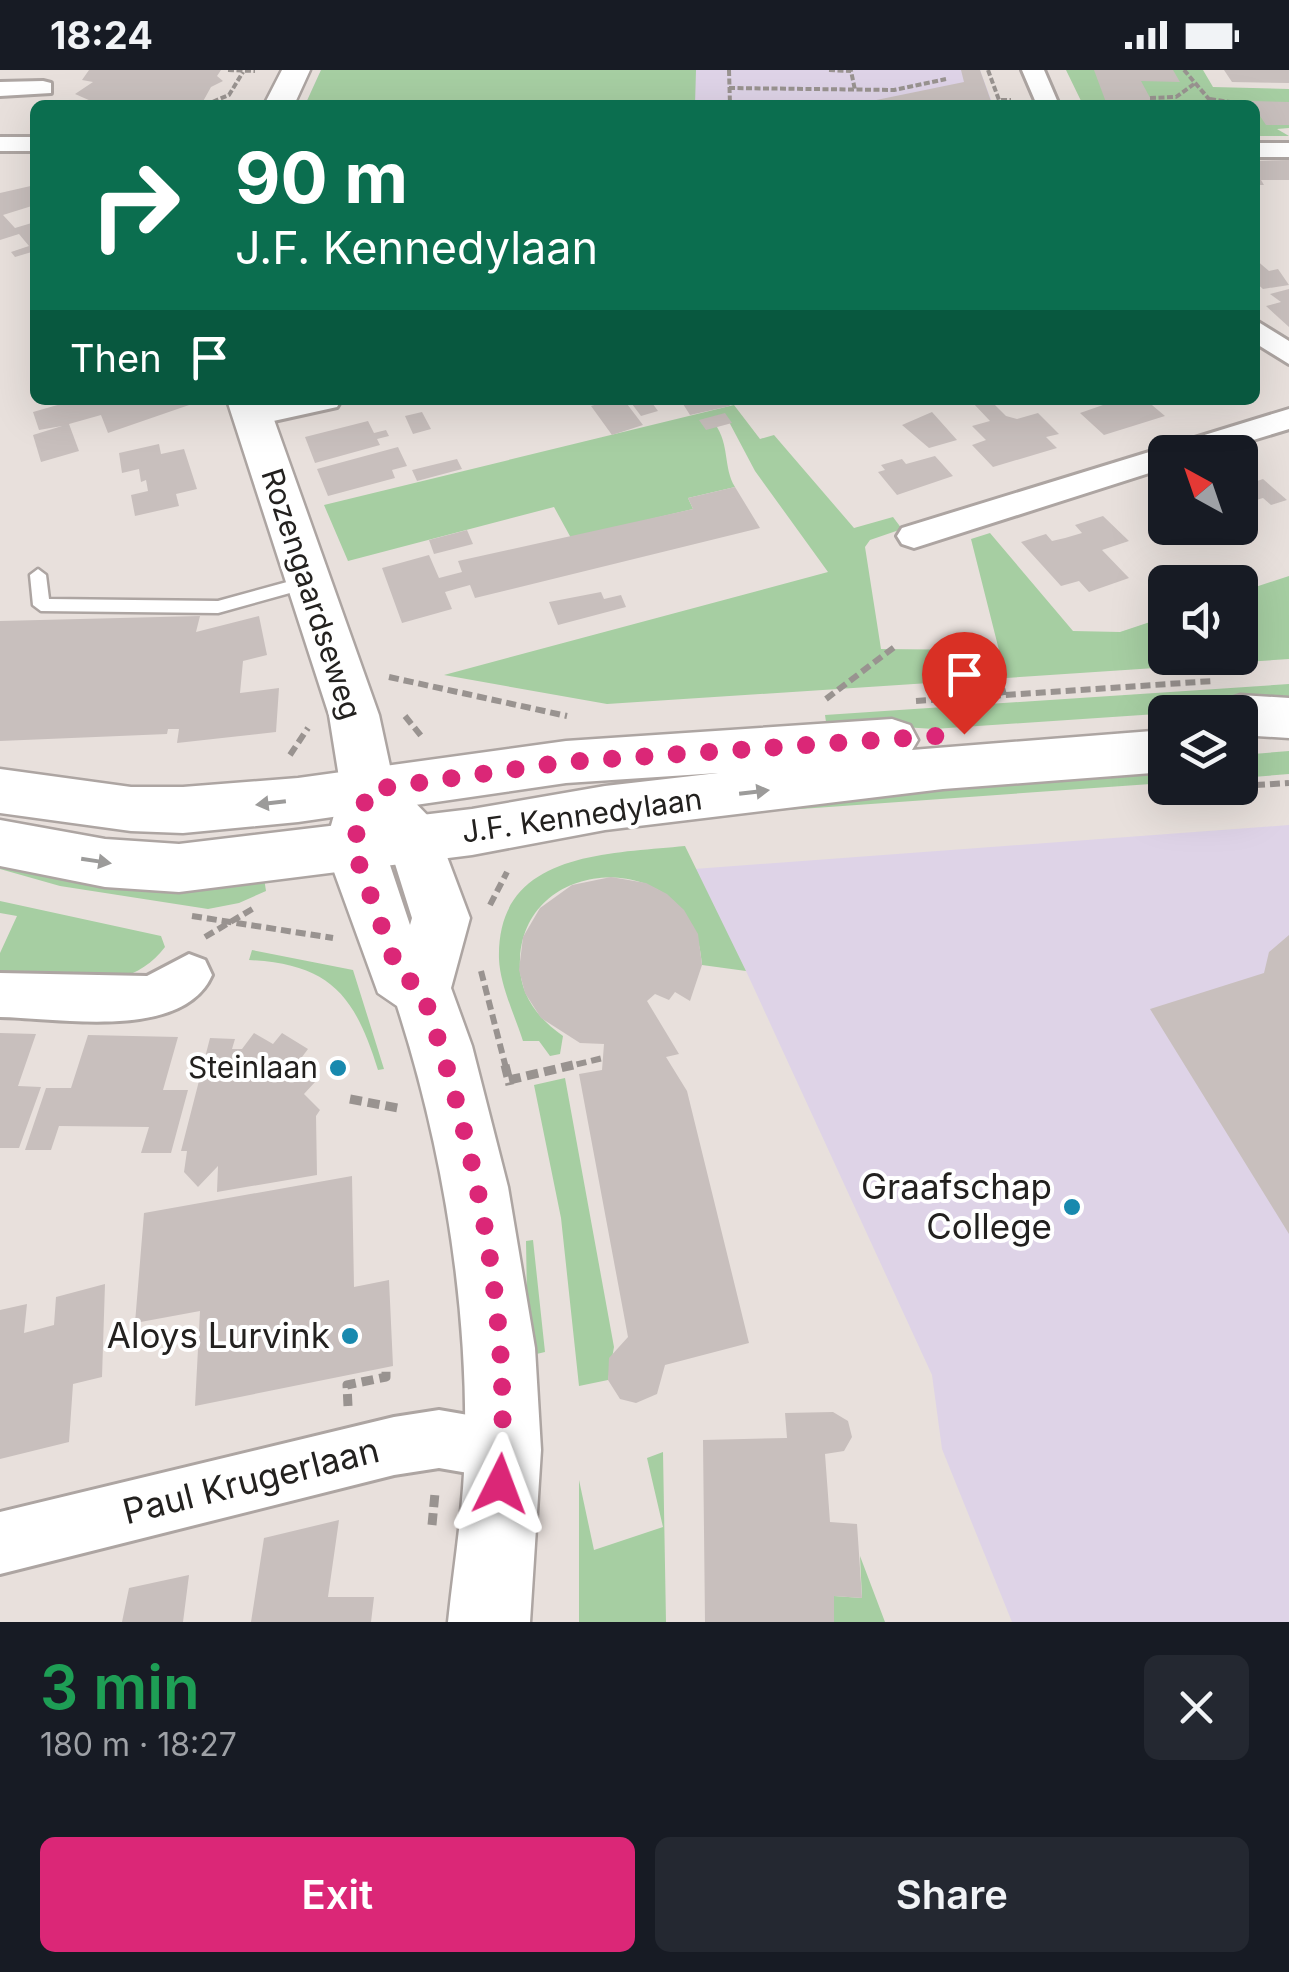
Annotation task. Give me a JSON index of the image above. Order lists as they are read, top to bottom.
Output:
{
  "streets": {
    "main road": ["Rozengaardseweg", "J.F. Kennedylaan"],
    "street": ["Paul Krugerlaan"]
  },
  "crossings": [
    ["Rozengaardseweg", "J.F. Kennedylaan"]
  ],
  "places": ["Steinlaan", "Graafschap College", "Aloys Lurvink"],
  "north": "top left",
  "page": {
    "status": "18:24",
    "turn": ["90 m", "J.F. Kennedylaan"],
    "then": "Then",
    "heading": ["3 min", "180 m · 18:27"],
    "buttons": ["Exit", "Share"]
  }
}
